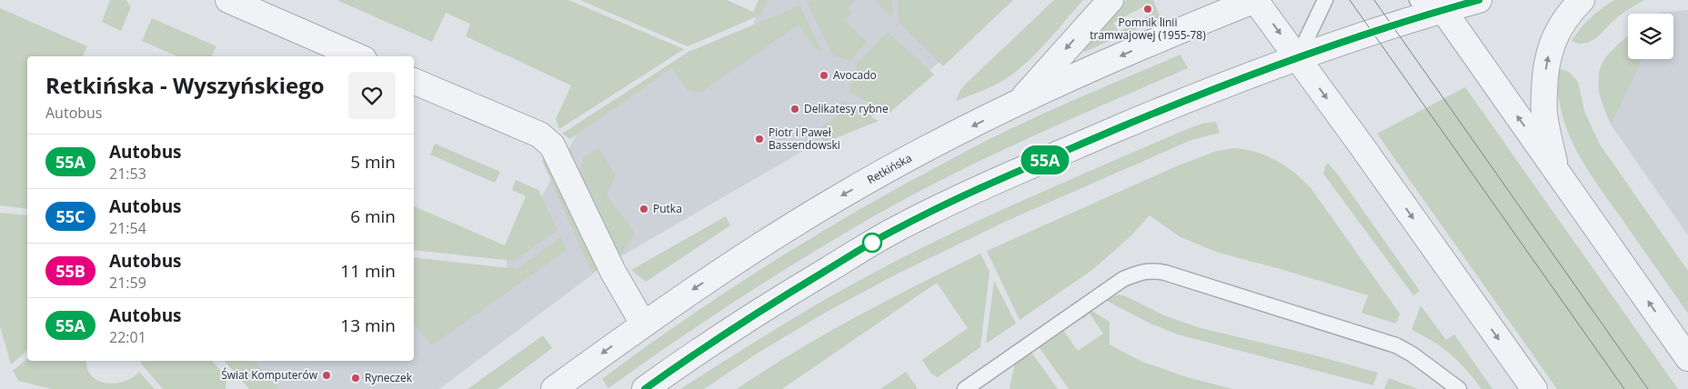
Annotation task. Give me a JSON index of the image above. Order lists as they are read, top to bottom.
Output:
{
  "streets": {
    "street": ["Retkińska"]
  },
  "places": [
    "Pomnik linii tramwajowej (1955-78)",
    "Avocado",
    "Delikatesy rybne",
    "Piotr i Paweł Bassendowski",
    "Putka",
    "Świat Komputerów",
    "Ryneczek"
  ],
  "lines": ["bus line 55A"],
  "page": {
    "on_map": "55A",
    "heading": ["Retkińska - Wyszyńskiego", "Autobus"],
    "list": [
      {
        "mark": "55A",
        "name": "Autobus",
        "note": "21:53",
        "value": "5 min"
      },
      {
        "mark": "55C",
        "name": "Autobus",
        "note": "21:54",
        "value": "6 min"
      },
      {
        "mark": "55B",
        "name": "Autobus",
        "note": "21:59",
        "value": "11 min"
      },
      {
        "mark": "55A",
        "name": "Autobus",
        "note": "22:01",
        "value": "13 min"
      }
    ]
  }
}
